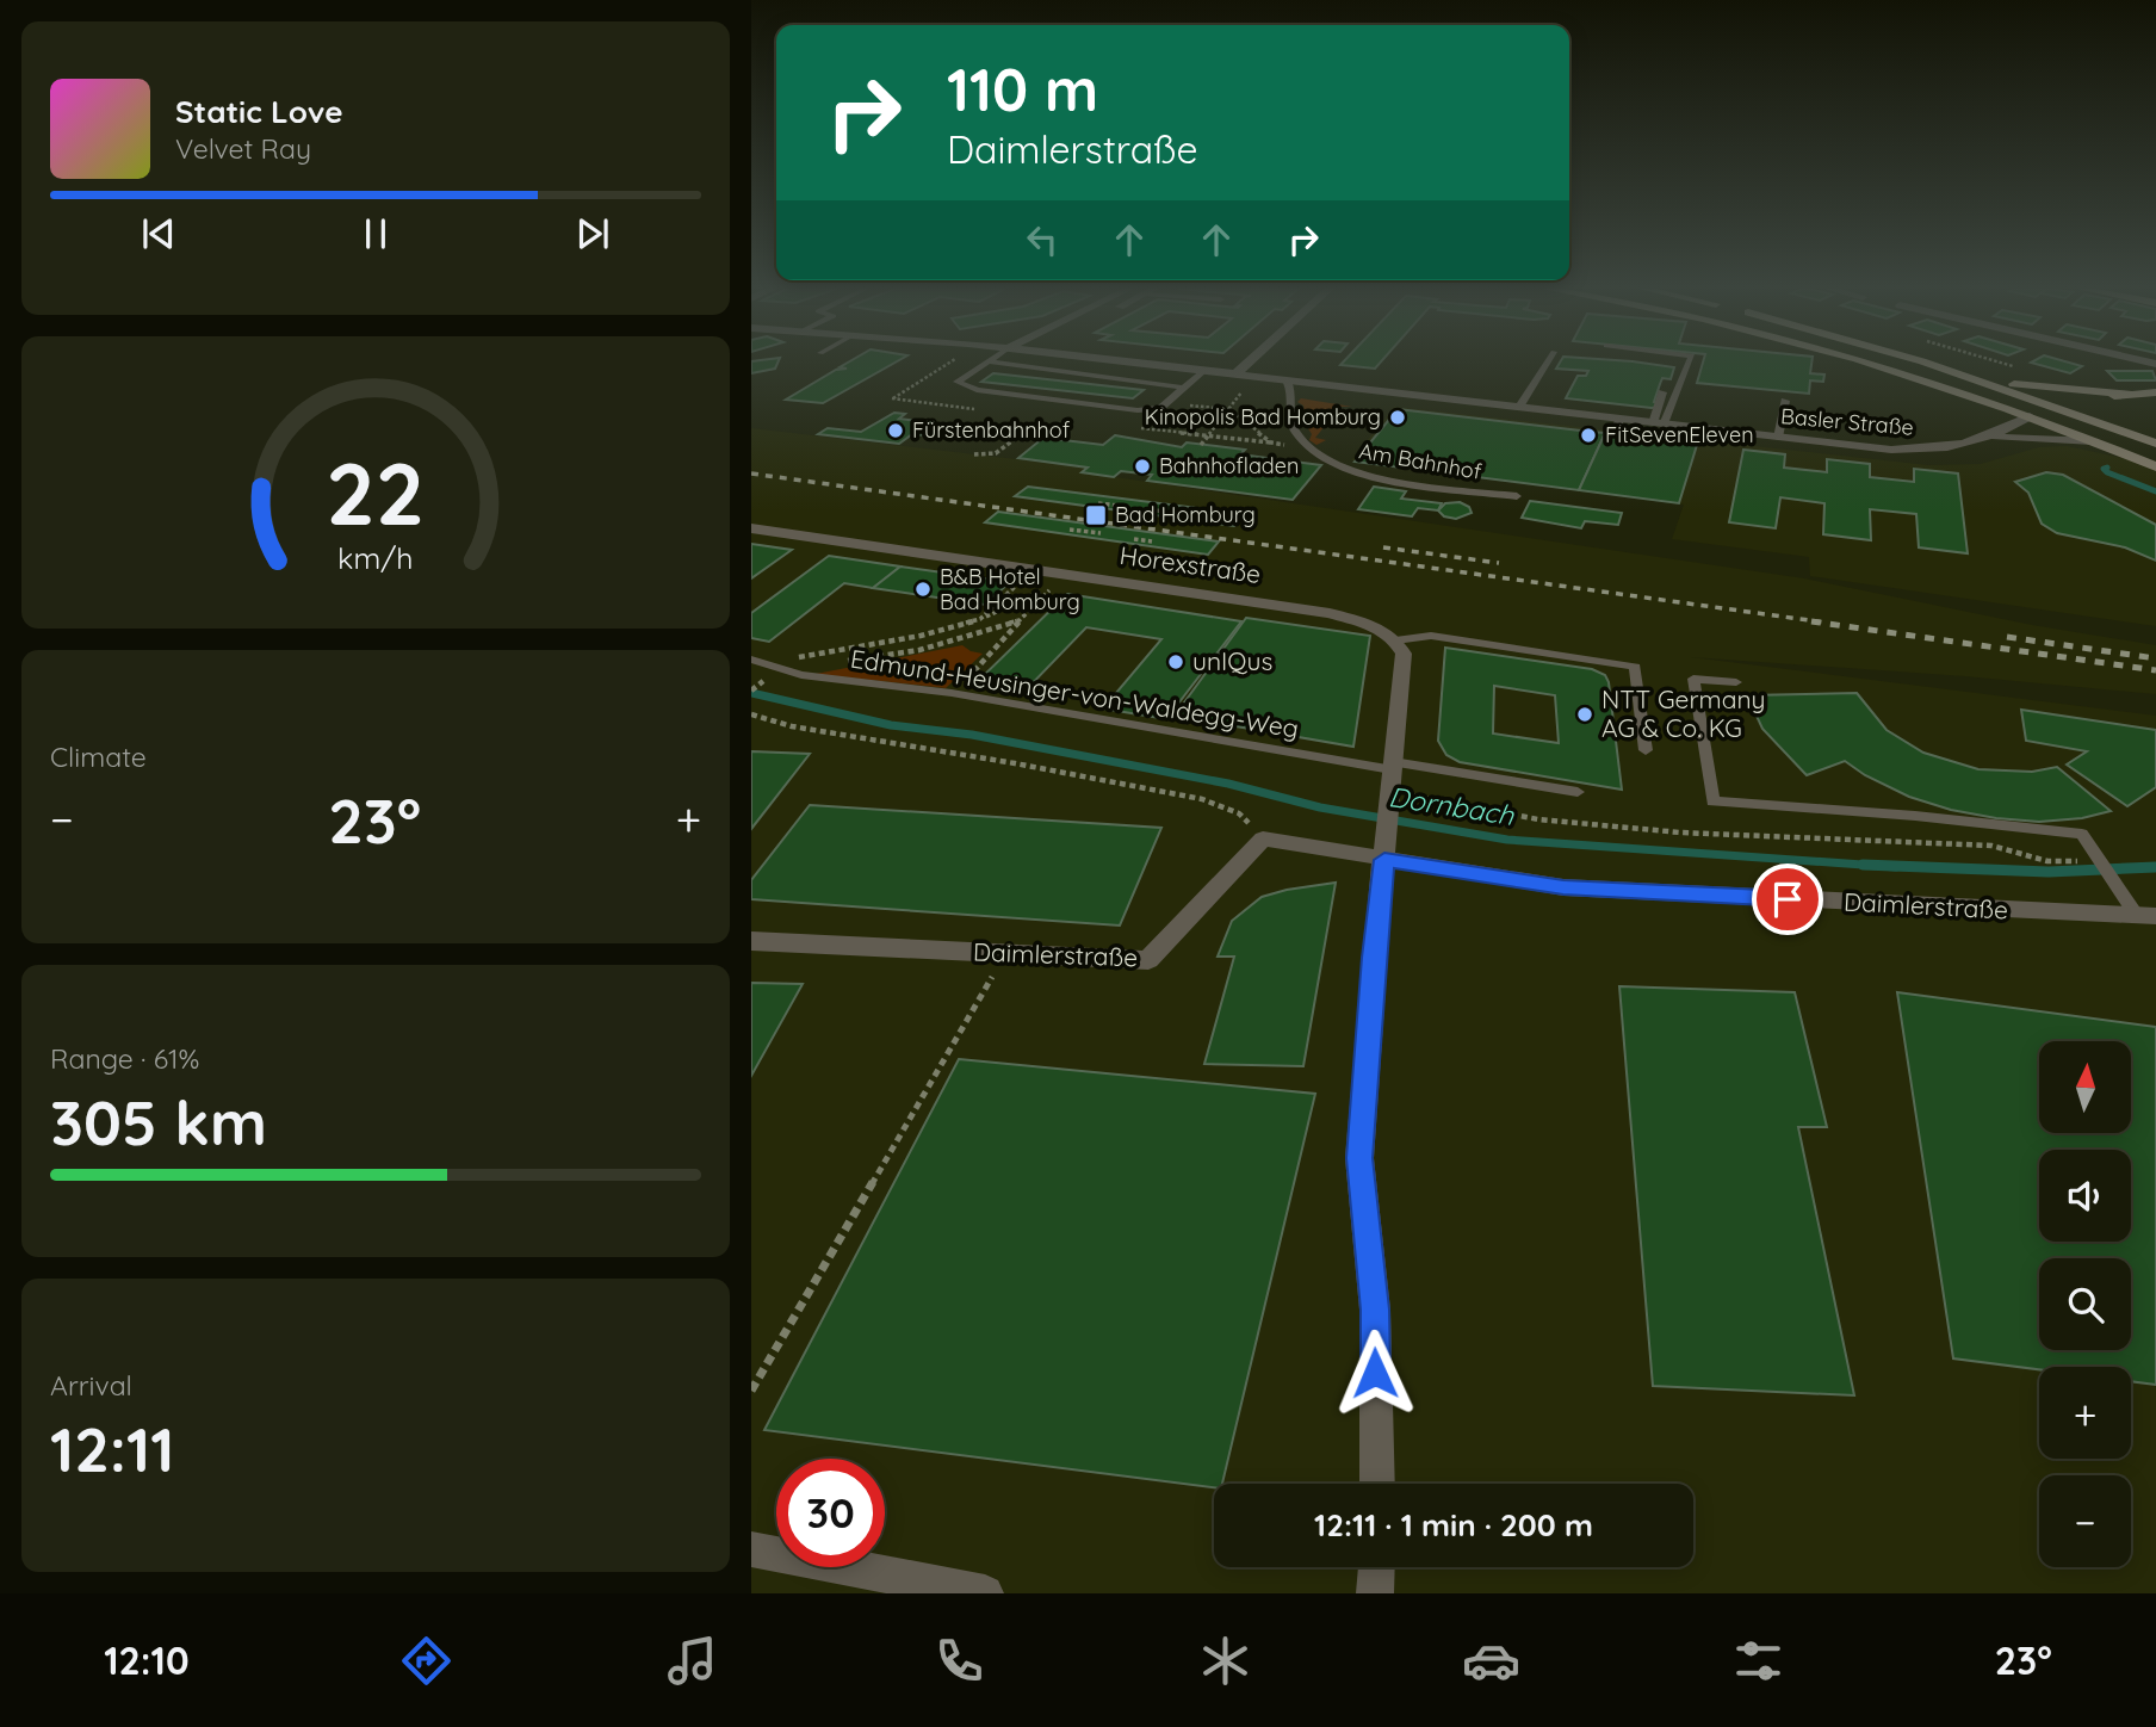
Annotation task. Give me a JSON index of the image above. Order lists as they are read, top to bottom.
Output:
{
  "streets": {
    "street": ["Basler Straße", "Horexstraße", "Daimlerstraße"],
    "lane": ["Am Bahnhof", "Edmund-Heusinger-von-Waldegg-Weg"]
  },
  "crossings": [
    ["Basler Straße", "Am Bahnhof"]
  ],
  "water": ["Dornbach"],
  "places": {
    "other": [
      "Kinopolis Bad Homburg",
      "Fürstenbahnhof",
      "FitSevenEleven",
      "Bahnhofladen",
      "B&B Hotel Bad Homburg",
      "unIQus",
      "NTT Germany AG & Co. KG"
    ],
    "transit": ["Bad Homburg"]
  },
  "north": "top",
  "page": {
    "turn": ["110 m", "Daimlerstraße"],
    "song": ["Static Love", "Velvet Ray"],
    "tile": [
      "Climate",
      ["Range · 61%", "305 km"],
      ["Arrival", "12:11"]
    ],
    "heat": ["−", "23°", "+"],
    "map_buttons": ["+", "−"],
    "limit": "30",
    "trip": "12:11 · 1 min · 200 m",
    "tabs": ["12:10", "23°"],
    "gauge": ["22", "km/h"]
  }
}
